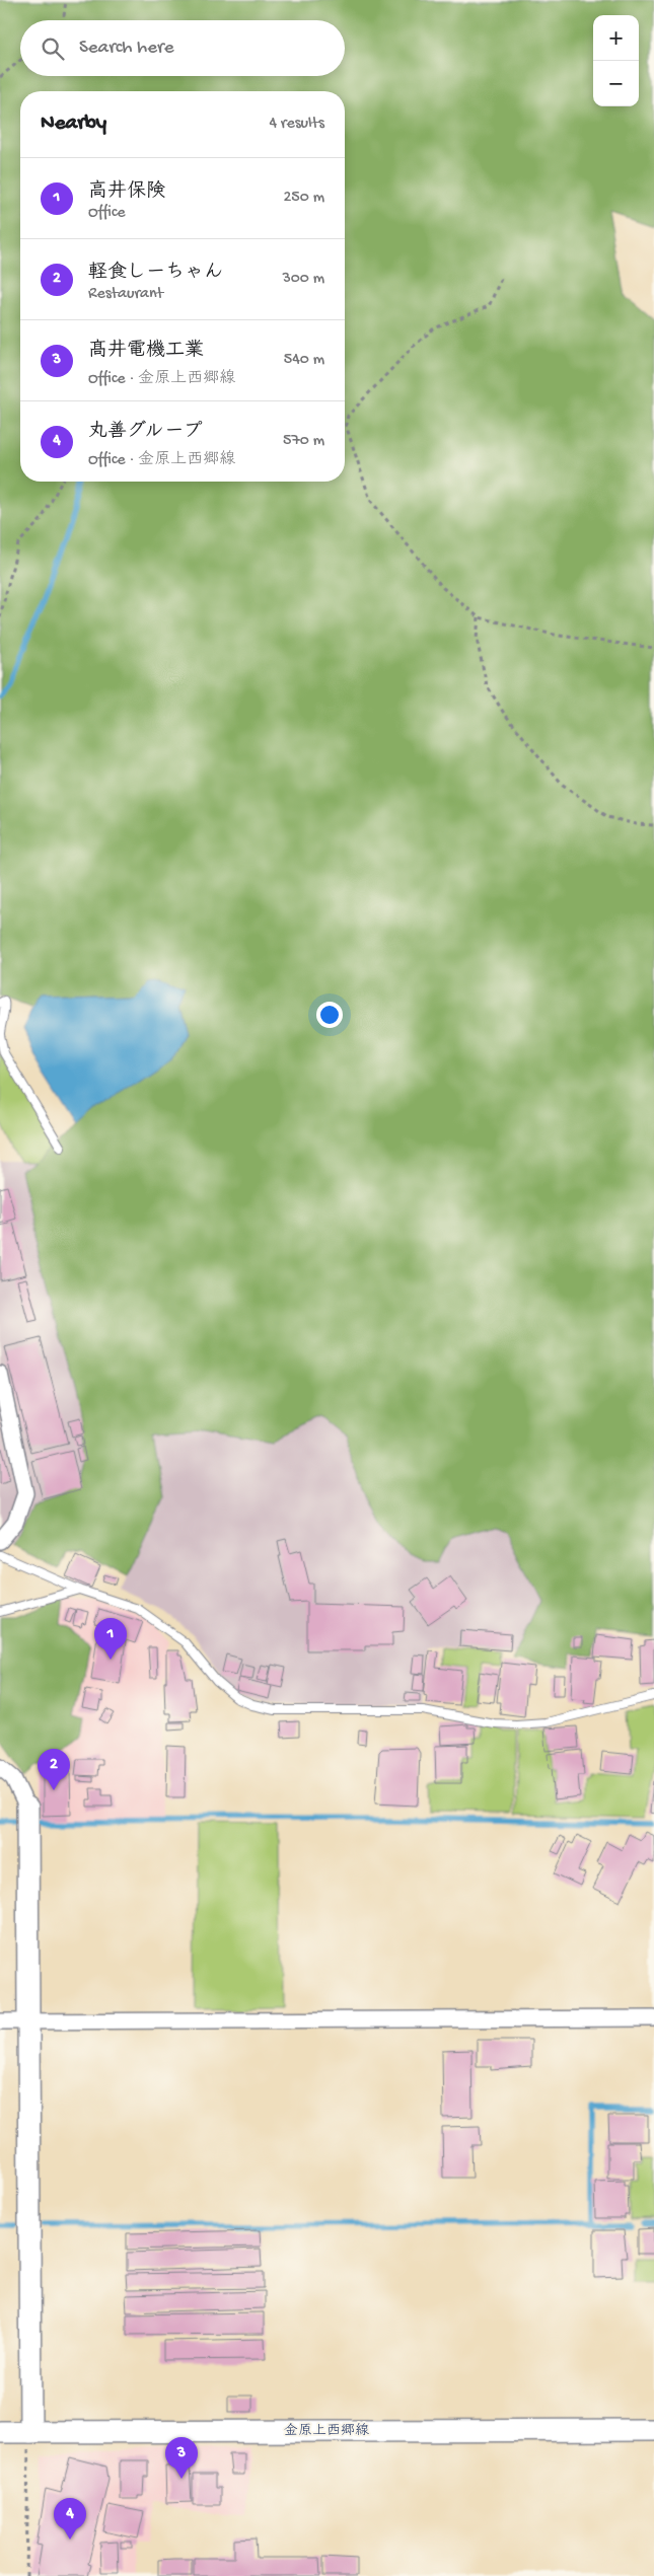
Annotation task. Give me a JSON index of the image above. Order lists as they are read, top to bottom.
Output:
{
  "streets": {
    "main road": ["金原上西郷線"]
  },
  "page": {
    "map_buttons": ["+", "−"],
    "search": "Search here",
    "heading": ["Nearby", "4 results"],
    "list": [
      {
        "mark": "1",
        "name": "高井保険",
        "note": "Office",
        "value": "250 m"
      },
      {
        "mark": "2",
        "name": "軽食しーちゃん",
        "note": "Restaurant",
        "value": "300 m"
      },
      {
        "mark": "3",
        "name": "髙井電機工業",
        "note": "Office · 金原上西郷線",
        "value": "540 m"
      },
      {
        "mark": "4",
        "name": "丸善グループ",
        "note": "Office · 金原上西郷線",
        "value": "570 m"
      }
    ],
    "pins": [
      "1",
      "2",
      "3",
      "4"
    ]
  }
}
